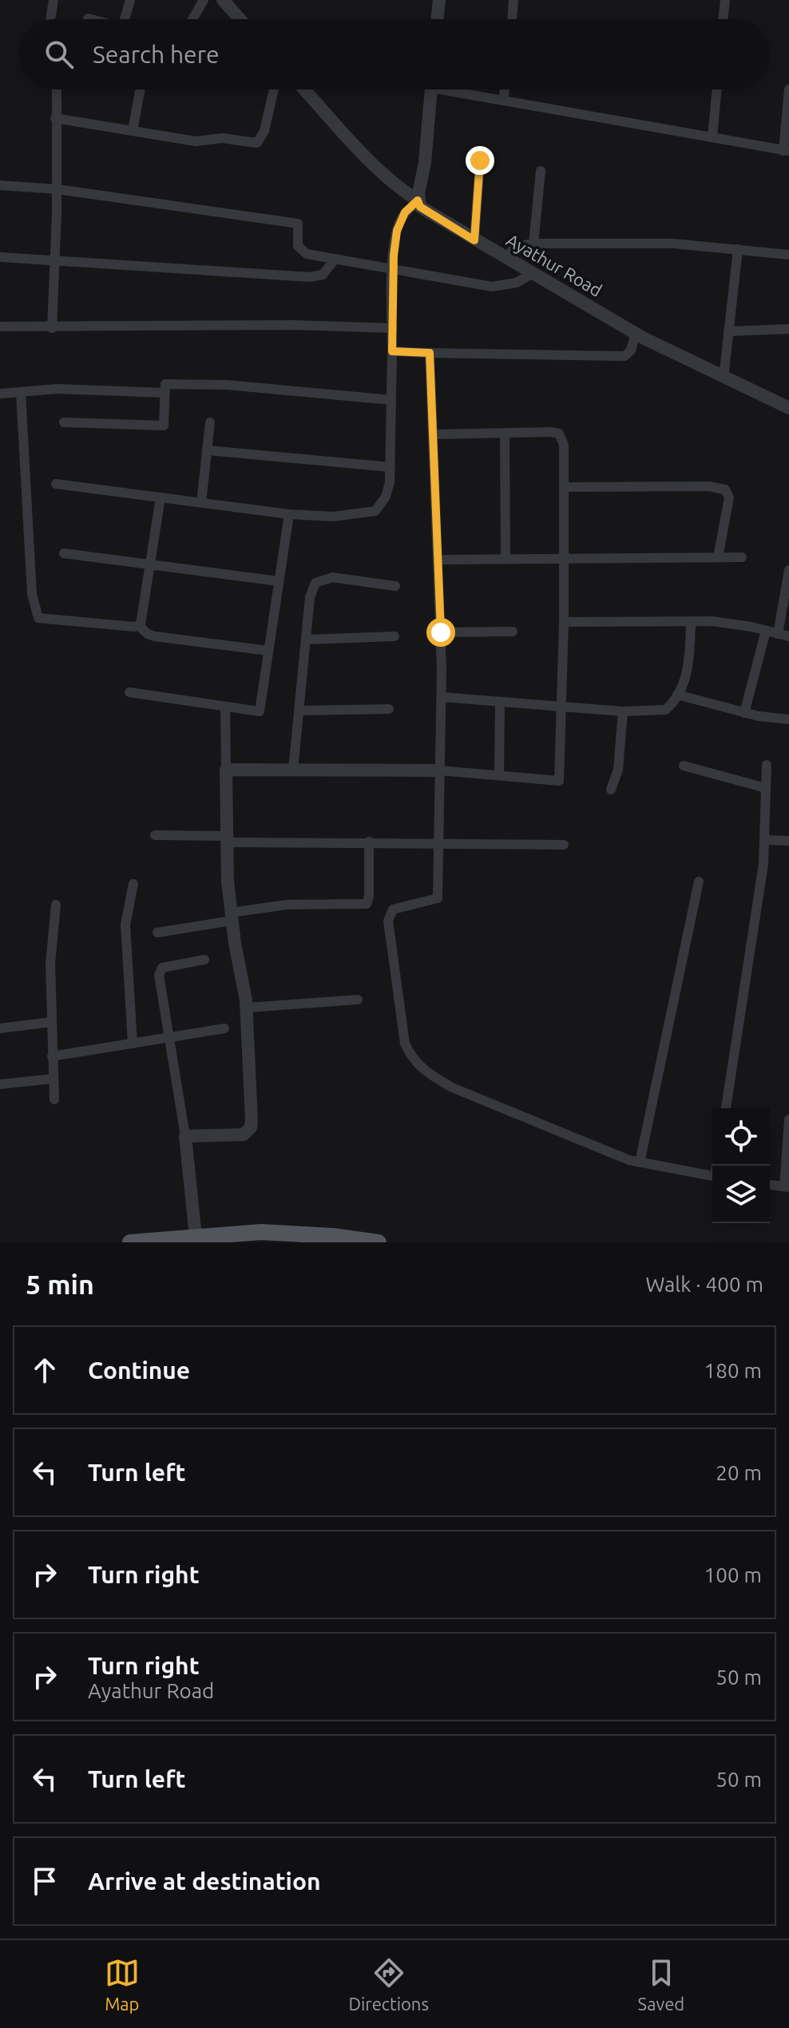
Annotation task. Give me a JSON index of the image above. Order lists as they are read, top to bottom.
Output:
{
  "streets": {
    "street": ["Ayathur Road"]
  },
  "page": {
    "search": "Search here",
    "heading": ["5 min", "Walk · 400 m"],
    "list": [
      ["Continue", "180 m"],
      ["Turn left", "20 m"],
      ["Turn right", "100 m"],
      ["Turn right", "Ayathur Road", "50 m"],
      ["Turn left", "50 m"],
      "Arrive at destination"
    ],
    "nav": ["Map", "Directions", "Saved"]
  }
}
